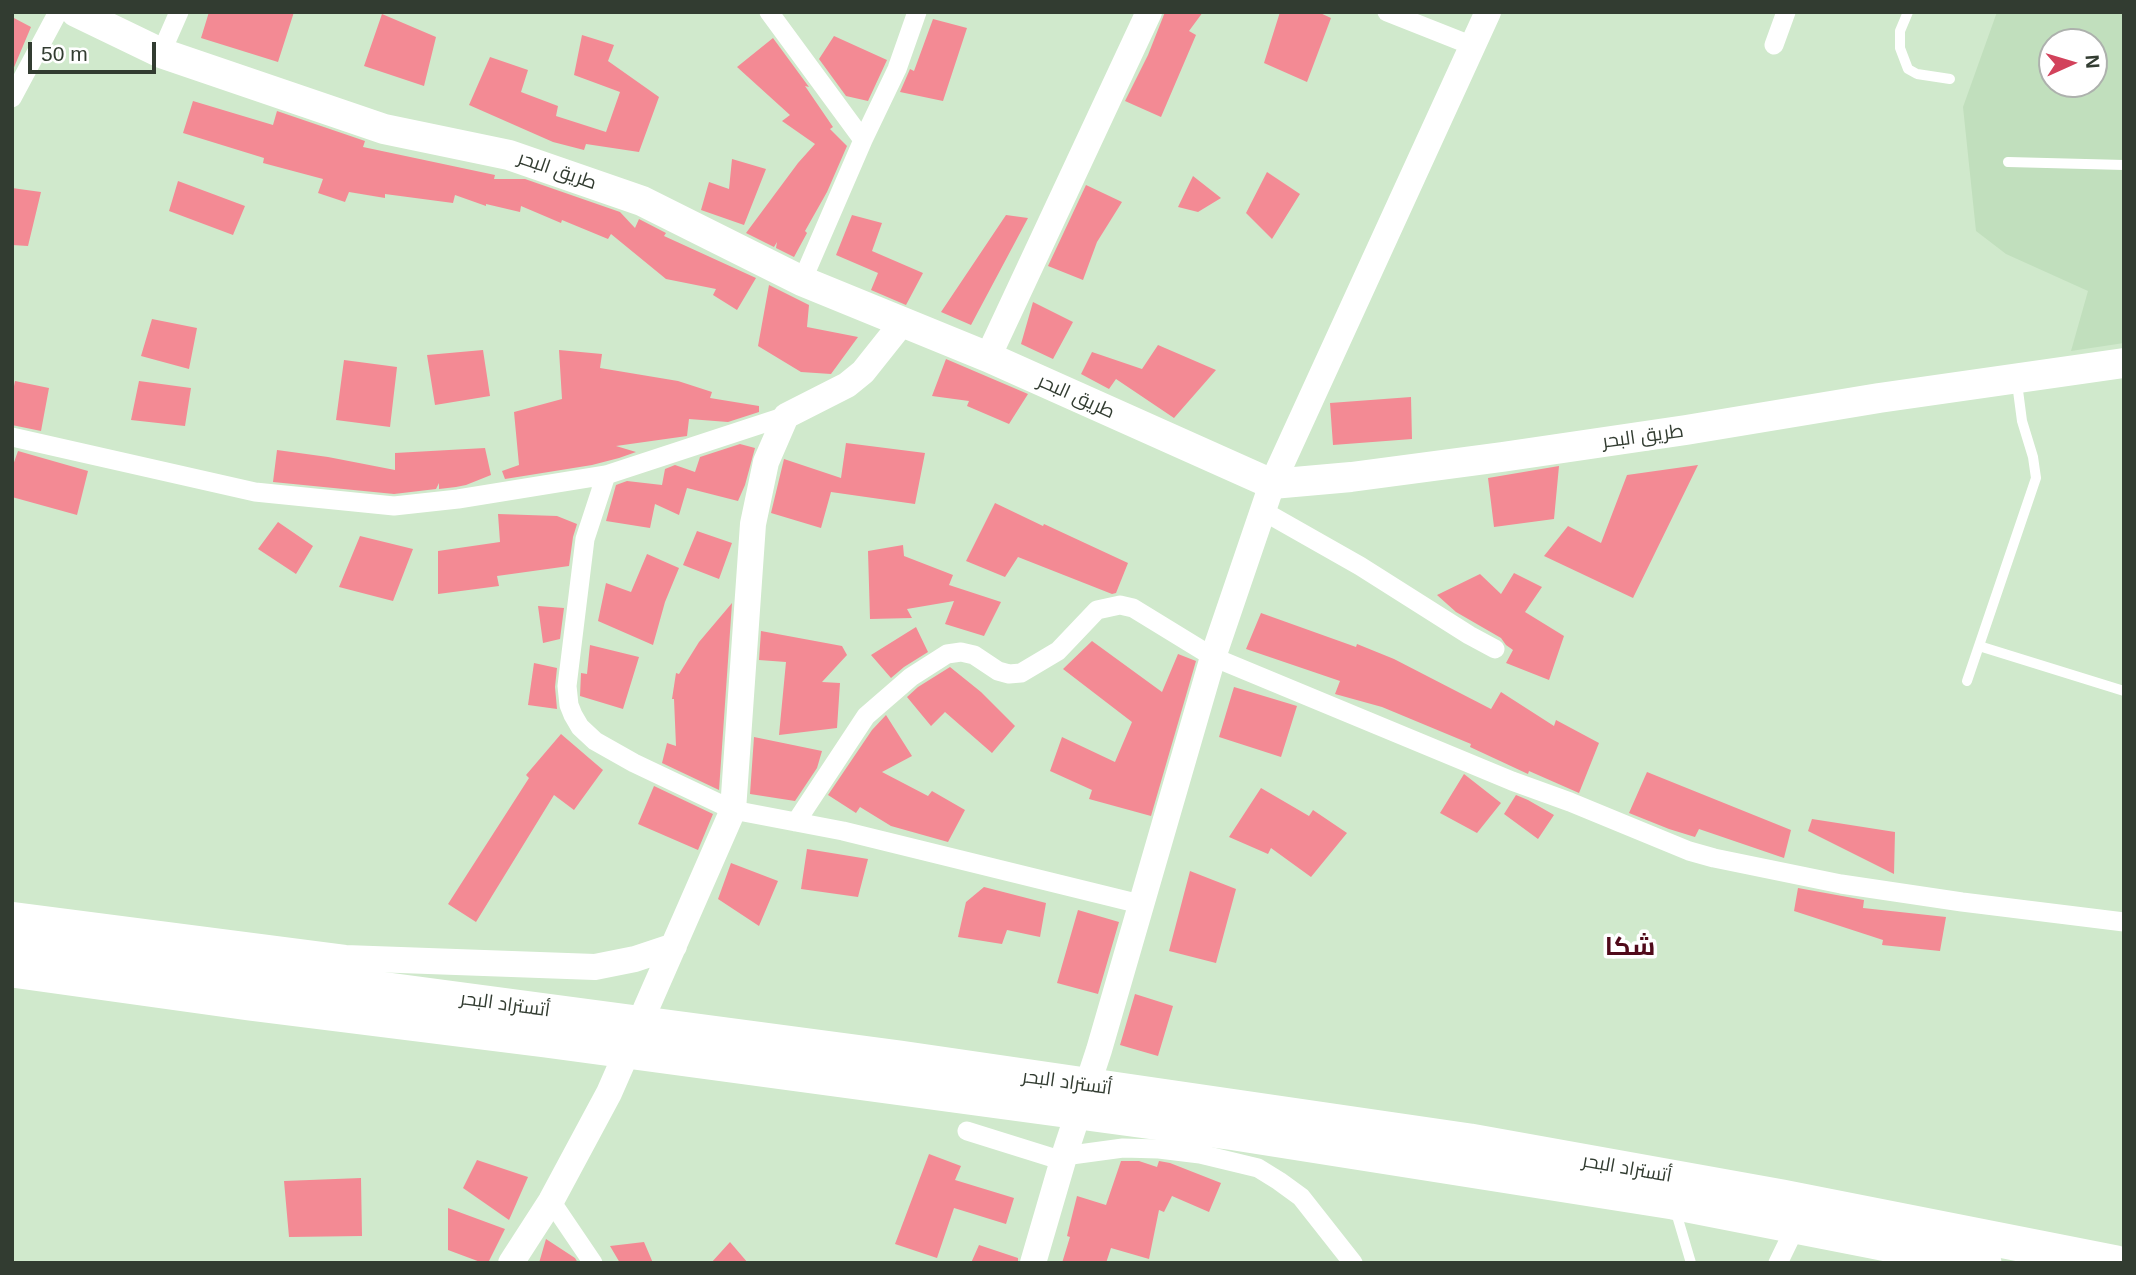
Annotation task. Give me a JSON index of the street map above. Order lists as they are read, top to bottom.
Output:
{
  "streets": {
    "highway": ["أتستراد البحر"],
    "main road": ["طريق البحر"]
  },
  "districts": ["شكا"],
  "scale_bar": "50 m",
  "north": "right"
}
